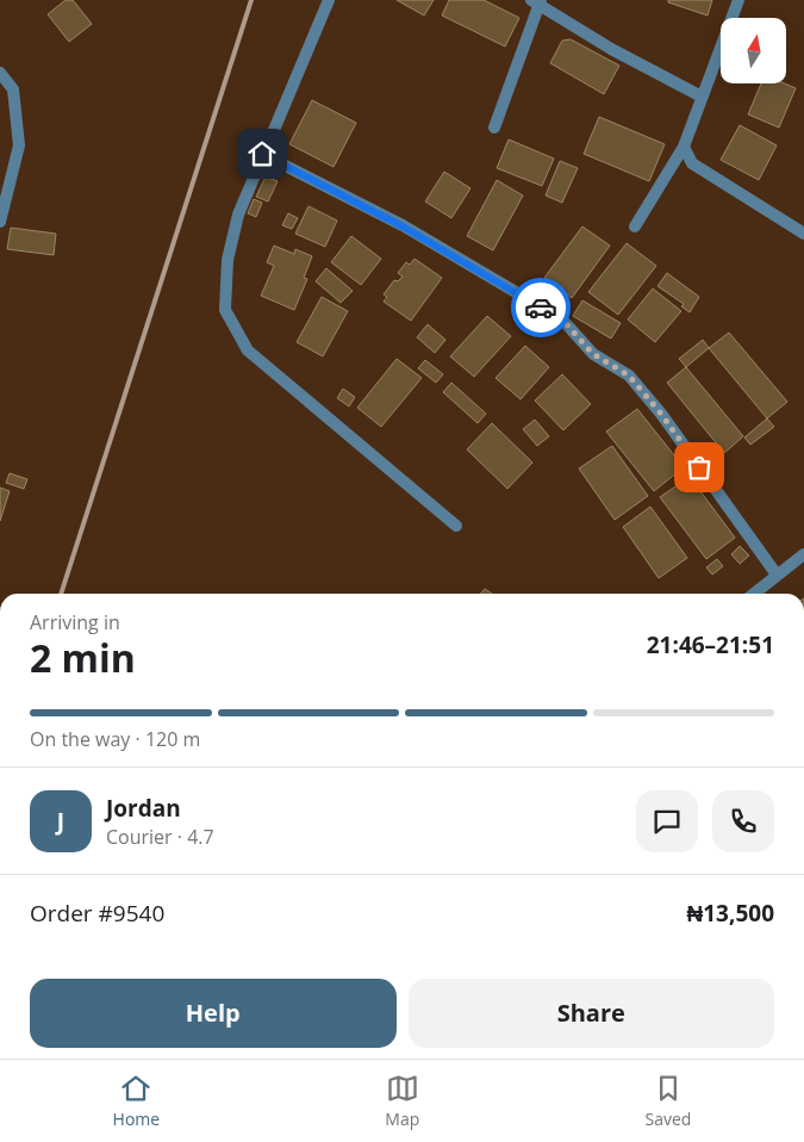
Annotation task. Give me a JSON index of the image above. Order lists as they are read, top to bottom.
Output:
{
  "north": "top",
  "page": {
    "heading": ["2 min", "Arriving in", "21:46–21:51"],
    "panel": [
      "Jordan",
      "Courier · 4.7",
      "Order #9540",
      "₦13,500"
    ],
    "bar": "On the way · 120 m",
    "round": "J",
    "buttons": ["Help", "Share"],
    "tabs": ["Home", "Map", "Saved"]
  }
}
